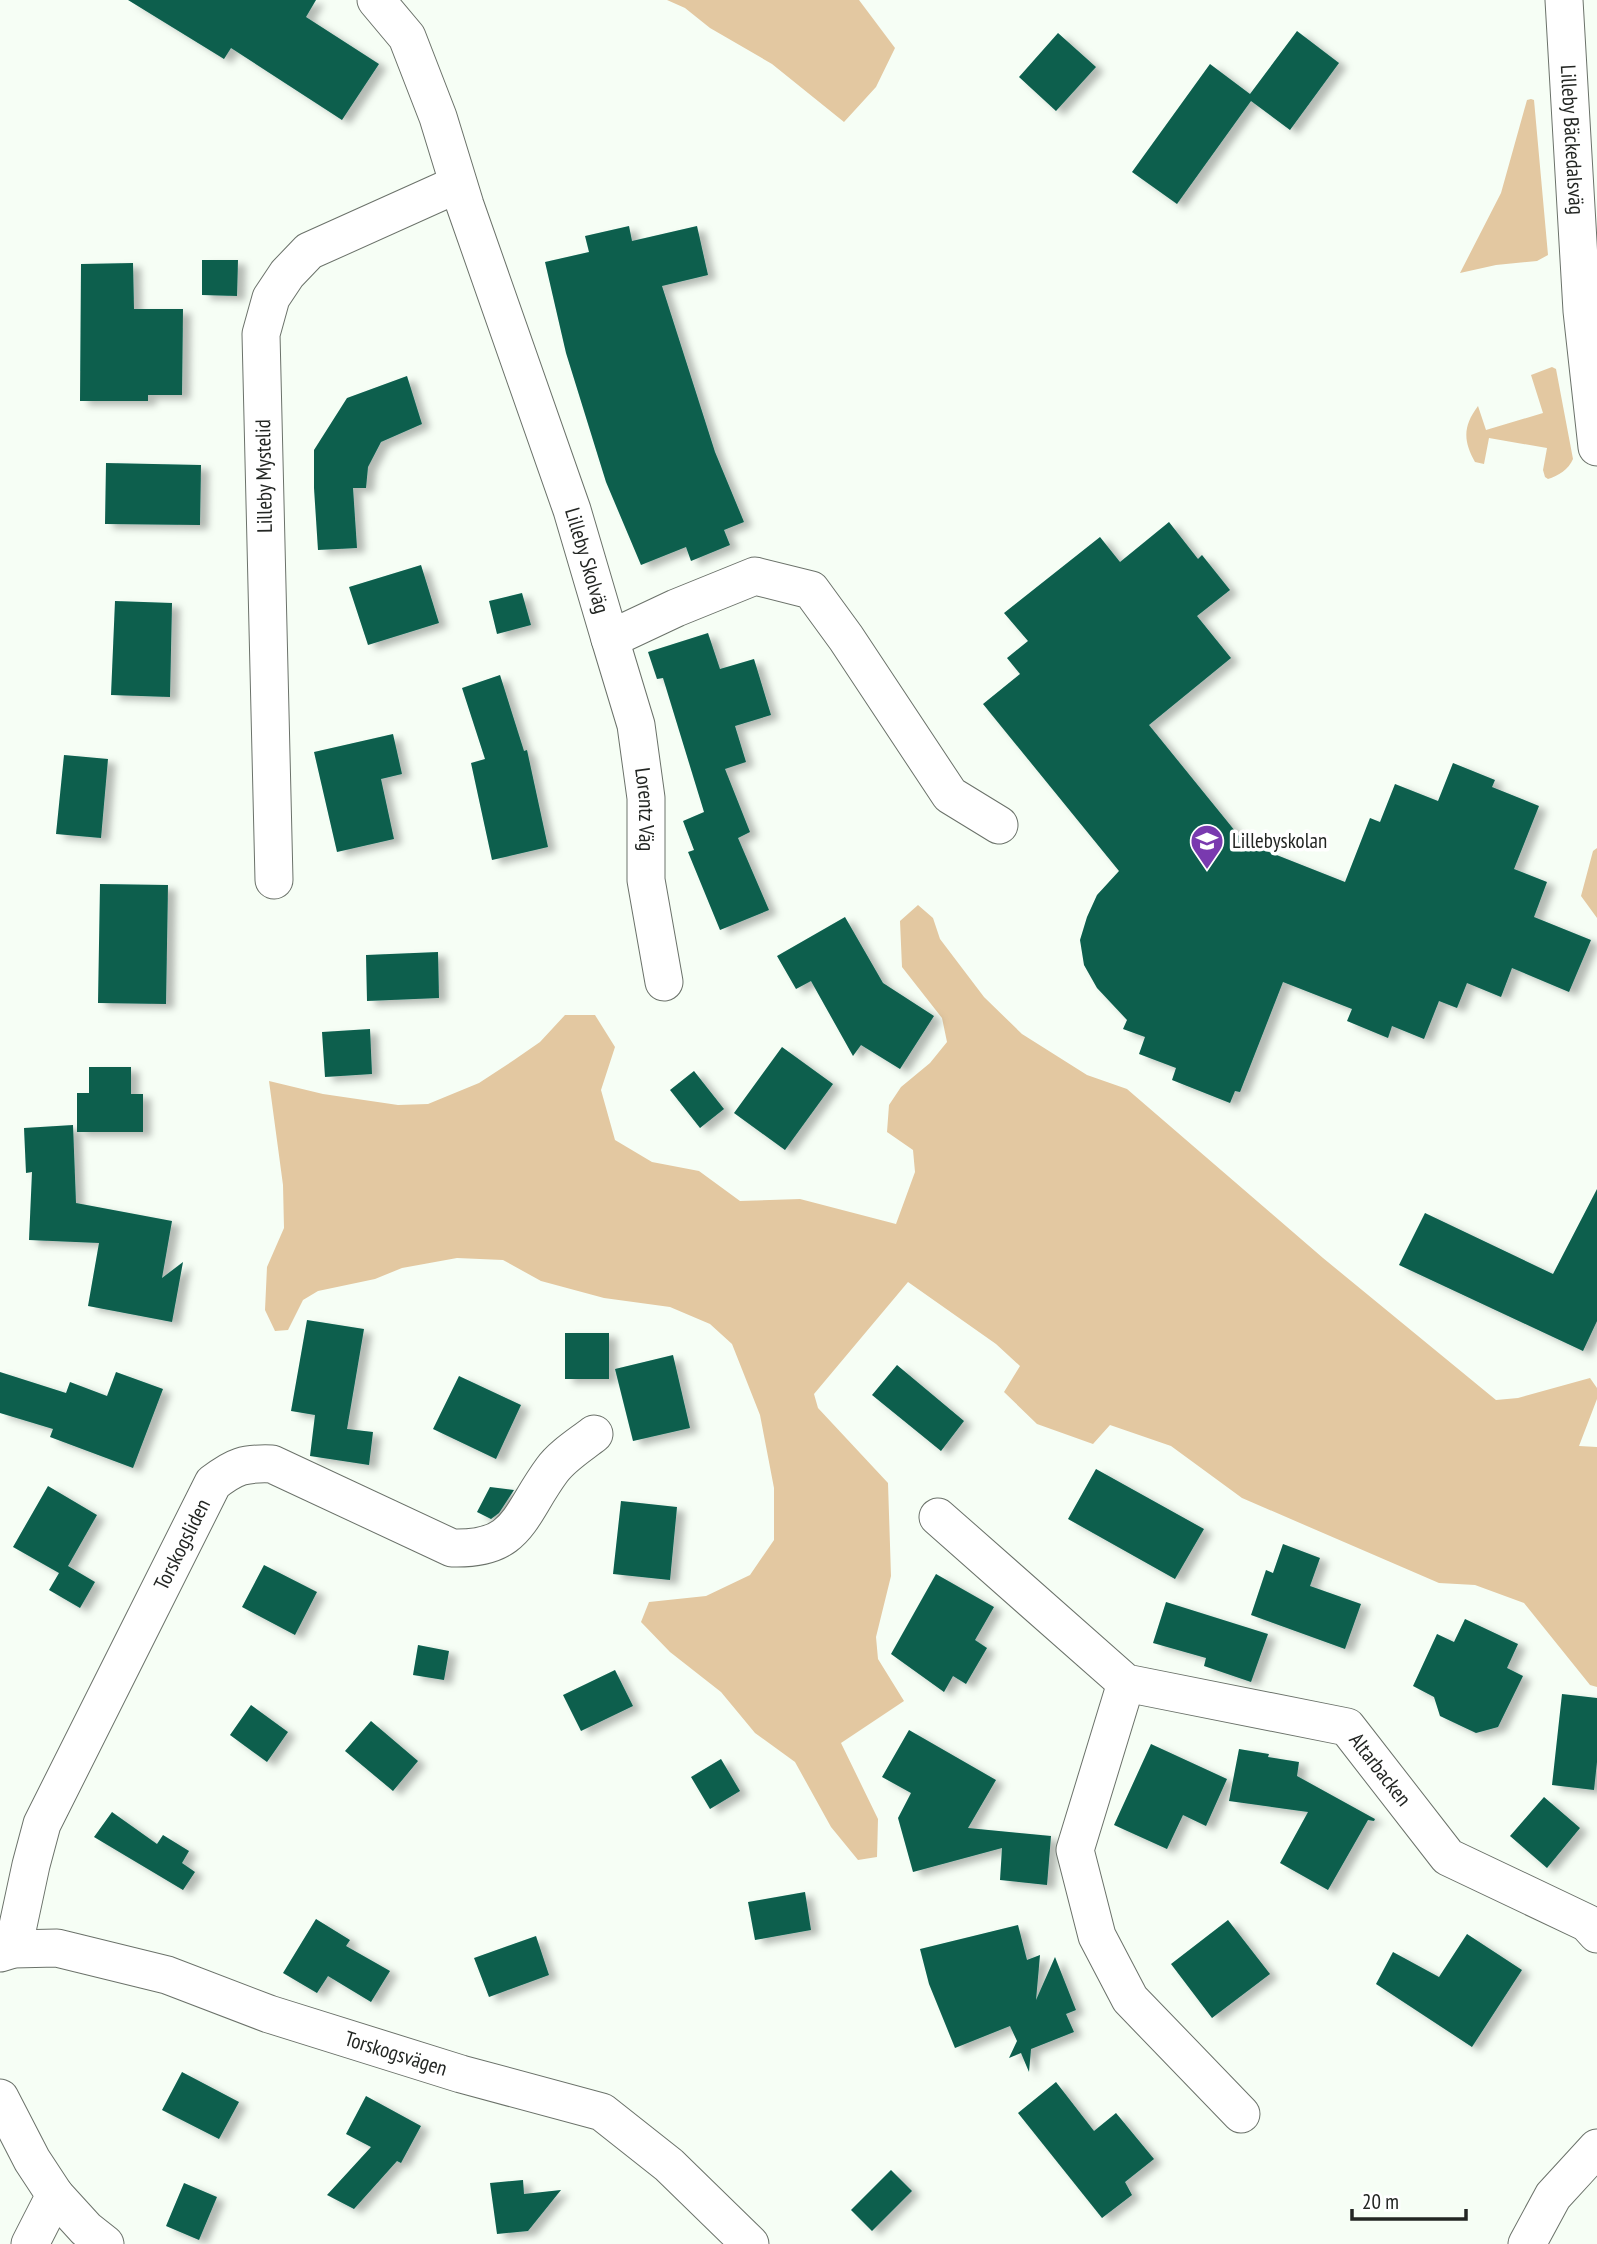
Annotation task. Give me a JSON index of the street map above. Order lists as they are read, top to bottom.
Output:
{
  "streets": {
    "street": [
      "Lilleby Bäckedalsväg",
      "Lilleby Mystelid",
      "Lilleby Skolväg",
      "Lorentz Väg",
      "Torskogsliden",
      "Altarbacken",
      "Torskogsvägen"
    ]
  },
  "crossings": [
    ["Lilleby Mystelid", "Lilleby Skolväg"],
    ["Lilleby Skolväg", "Lorentz Väg"],
    ["Torskogsliden", "Torskogsvägen"]
  ],
  "places": {
    "school or university": ["Lillebyskolan"]
  },
  "scale_bar": "20 m"
}
